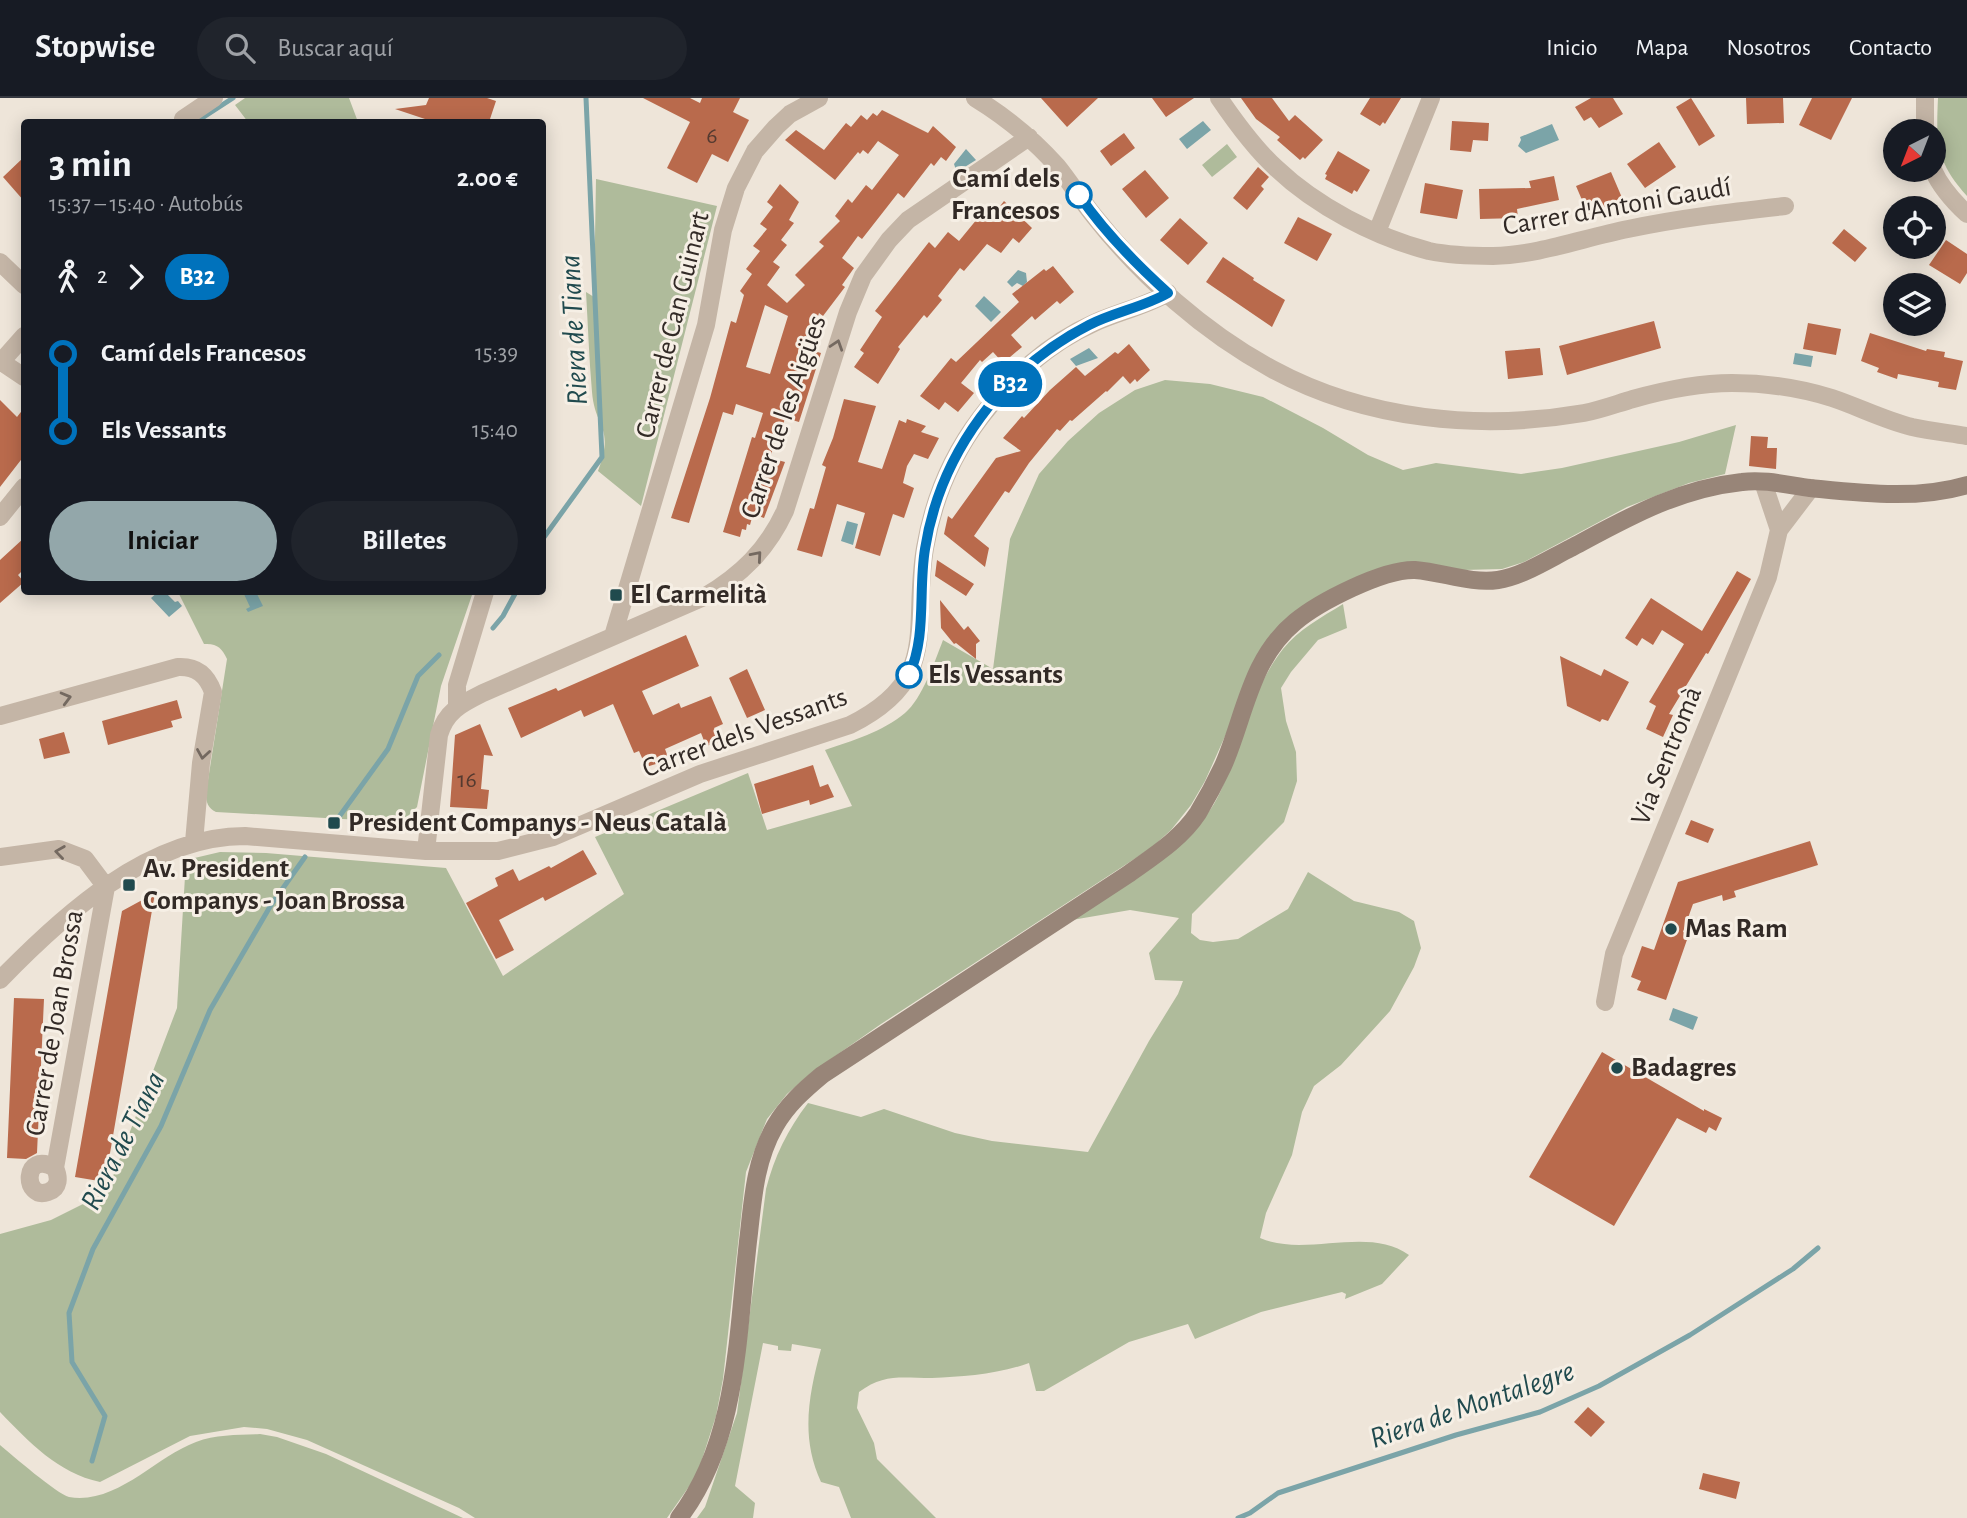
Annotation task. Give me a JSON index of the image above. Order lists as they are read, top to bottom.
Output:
{
  "streets": {
    "street": [
      "Carrer d'Antoni Gaudí",
      "Carrer de Can Guinart",
      "Carrer de les Aigües",
      "Carrer dels Vessants",
      "Via Sentromà",
      "Carrer de Joan Brossa"
    ]
  },
  "crossings": [
    ["Carrer de Can Guinart", "Carrer de les Aigües"],
    ["Carrer dels Vessants", "Carrer de Joan Brossa"]
  ],
  "one_way": ["Carrer de les Aigües"],
  "water": ["Riera de Tiana", "Riera de Montalegre"],
  "places": {
    "other": [
      "Camí dels Francesos",
      "Els Vessants",
      "Mas Ram",
      "Badagres"
    ],
    "transit": ["El Carmelità", "President Companys - Neus Català", "Av. President Companys - Joan Brossa"]
  },
  "lines": ["bus line B32"],
  "house_numbers": ["6", "16"],
  "north": "bottom left",
  "page": {
    "header": "Stopwise",
    "search": "Buscar aquí",
    "nav": [
      "Inicio",
      "Mapa",
      "Nosotros",
      "Contacto"
    ],
    "on_map": "B32",
    "heading": ["3 min", "15:37 – 15:40 · Autobús", "2.00 €"],
    "legs": ["2", "B32"],
    "list": [
      {
        "name": "Camí dels Francesos",
        "value": "15:39"
      },
      {
        "name": "Els Vessants",
        "value": "15:40"
      }
    ],
    "buttons": ["Iniciar", "Billetes"]
  }
}
